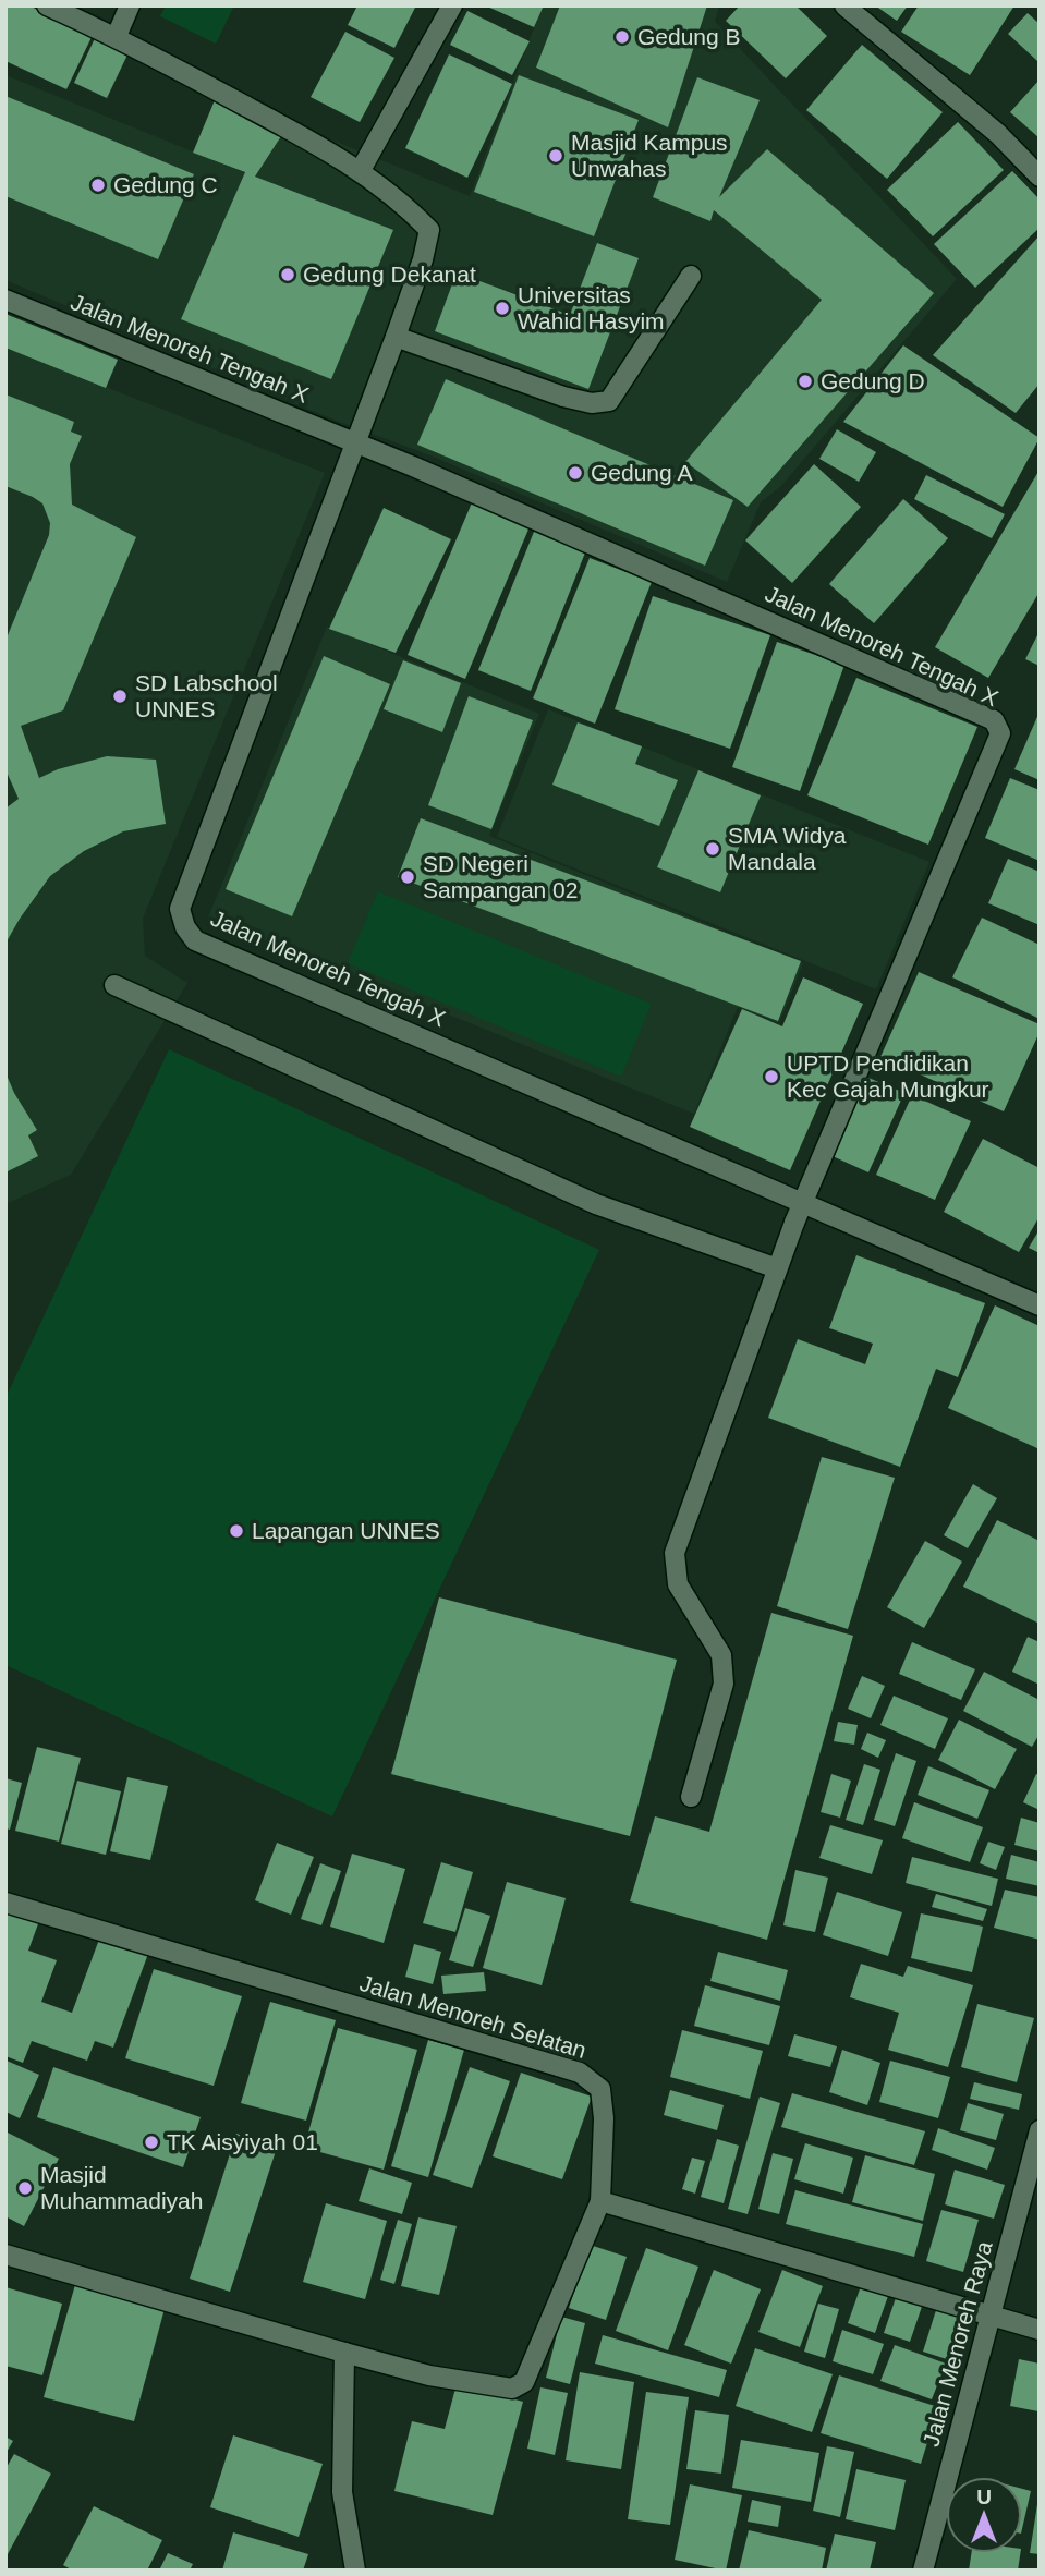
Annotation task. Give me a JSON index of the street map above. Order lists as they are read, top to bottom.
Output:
{
  "streets": {
    "street": ["Jalan Menoreh Tengah X", "Jalan Menoreh Selatan", "Jalan Menoreh Raya"]
  },
  "places": [
    "Gedung B",
    "Masjid Kampus Unwahas",
    "Gedung C",
    "Gedung Dekanat",
    "Universitas Wahid Hasyim",
    "Gedung D",
    "Gedung A",
    "SD Labschool UNNES",
    "SMA Widya Mandala",
    "SD Negeri Sampangan 02",
    "UPTD Pendidikan Kec Gajah Mungkur",
    "Lapangan UNNES",
    "TK Aisyiyah 01",
    "Masjid Muhammadiyah"
  ],
  "north": "top"
}
